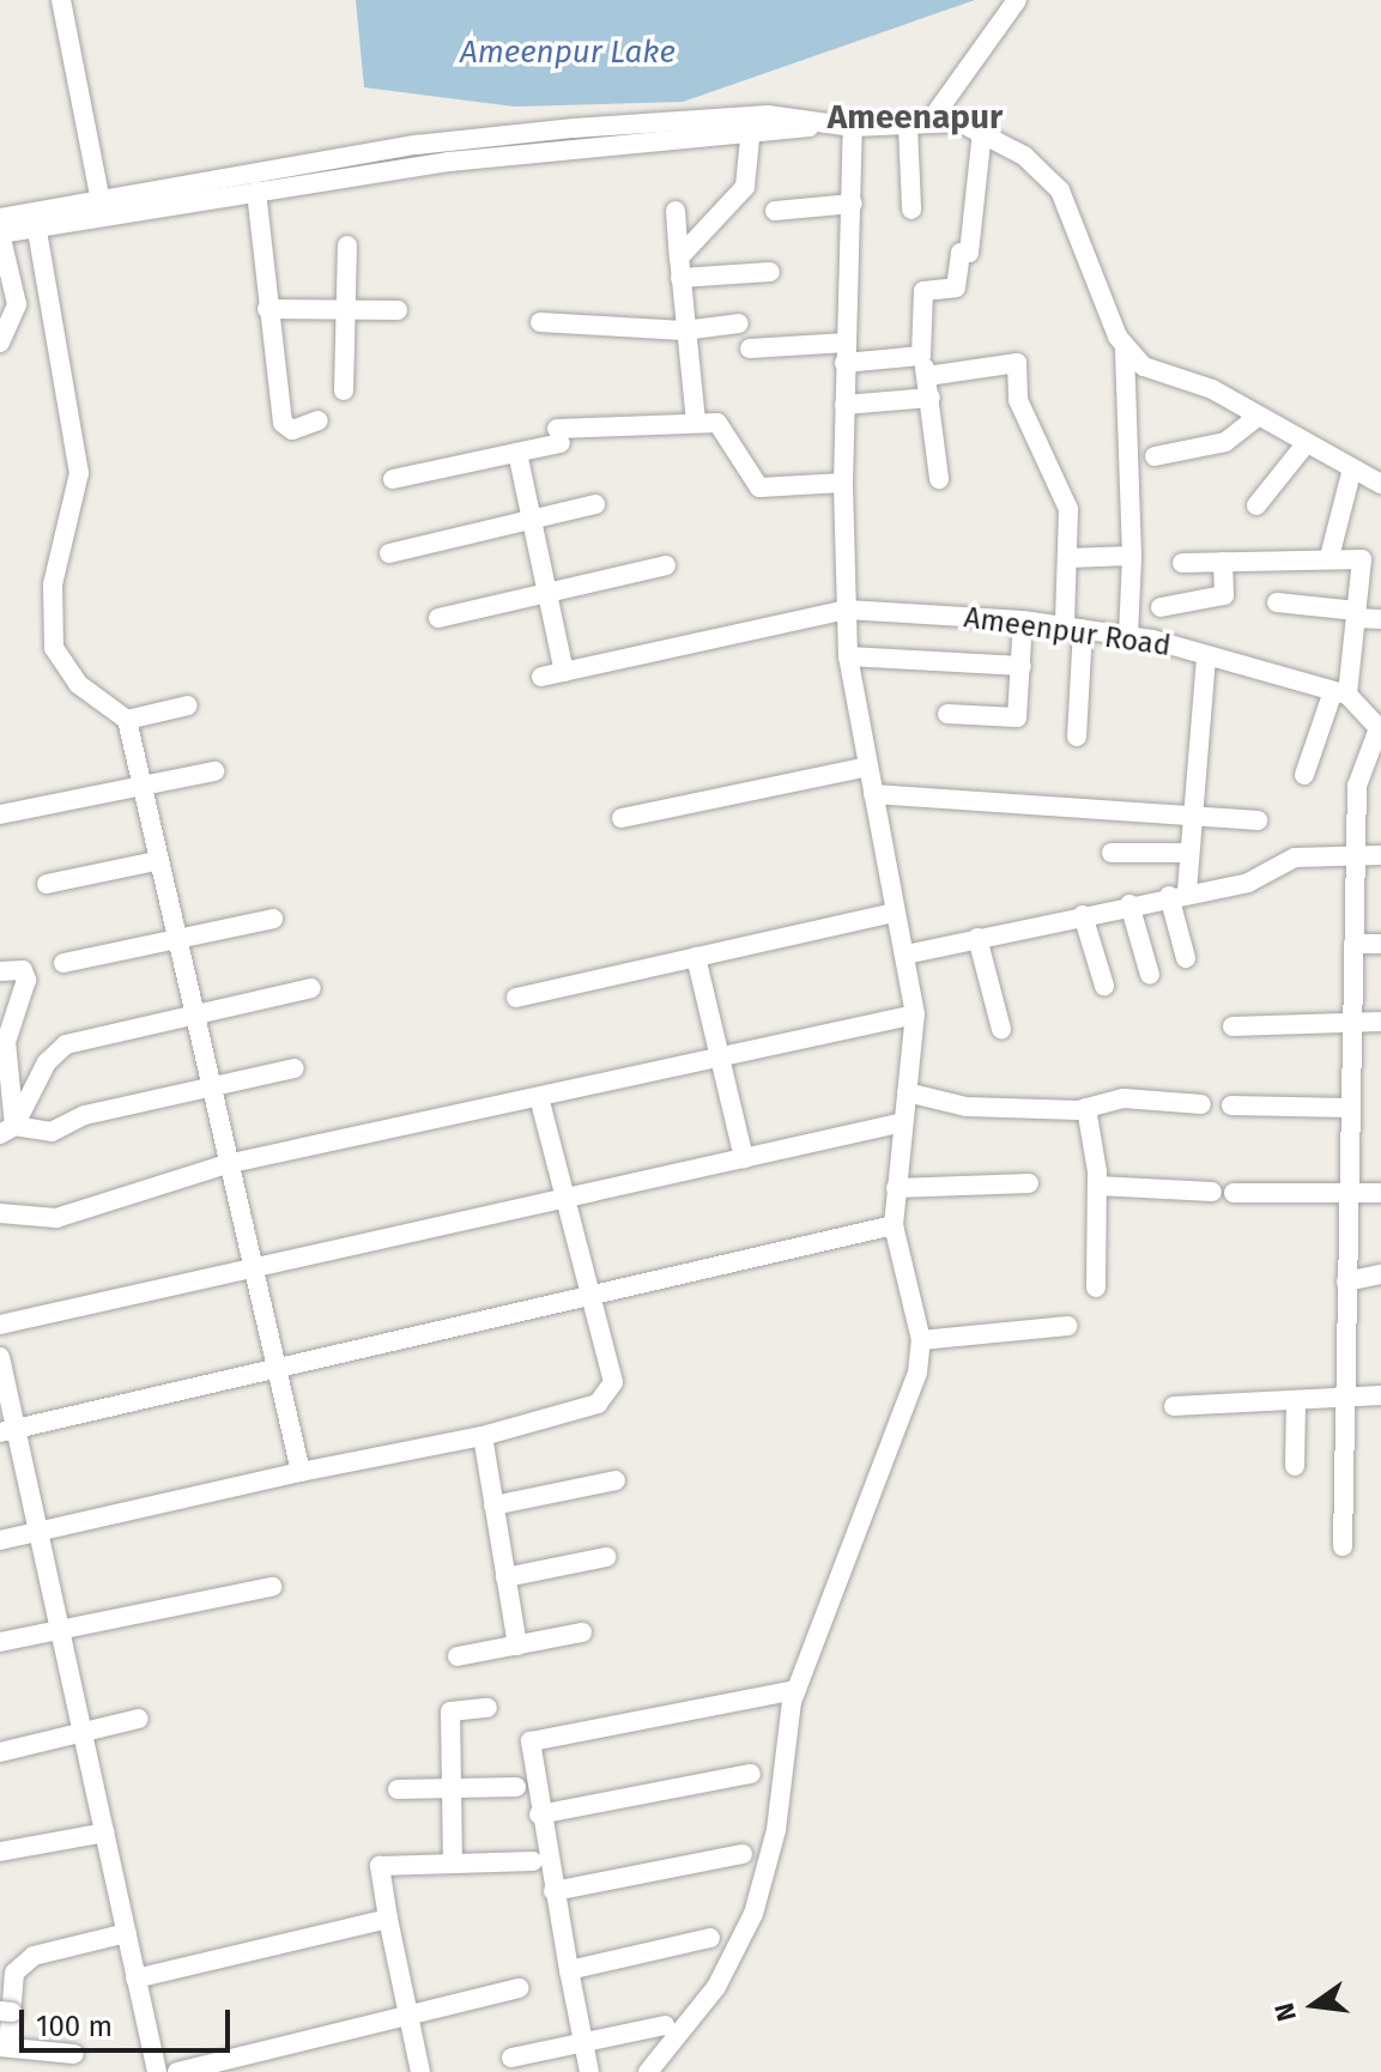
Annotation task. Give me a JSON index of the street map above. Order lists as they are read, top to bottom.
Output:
{
  "streets": {
    "street": ["Ameenpur Road"]
  },
  "districts": ["Ameenapur"],
  "water": ["Ameenpur Lake"],
  "scale_bar": "100 m",
  "north": "left"
}
